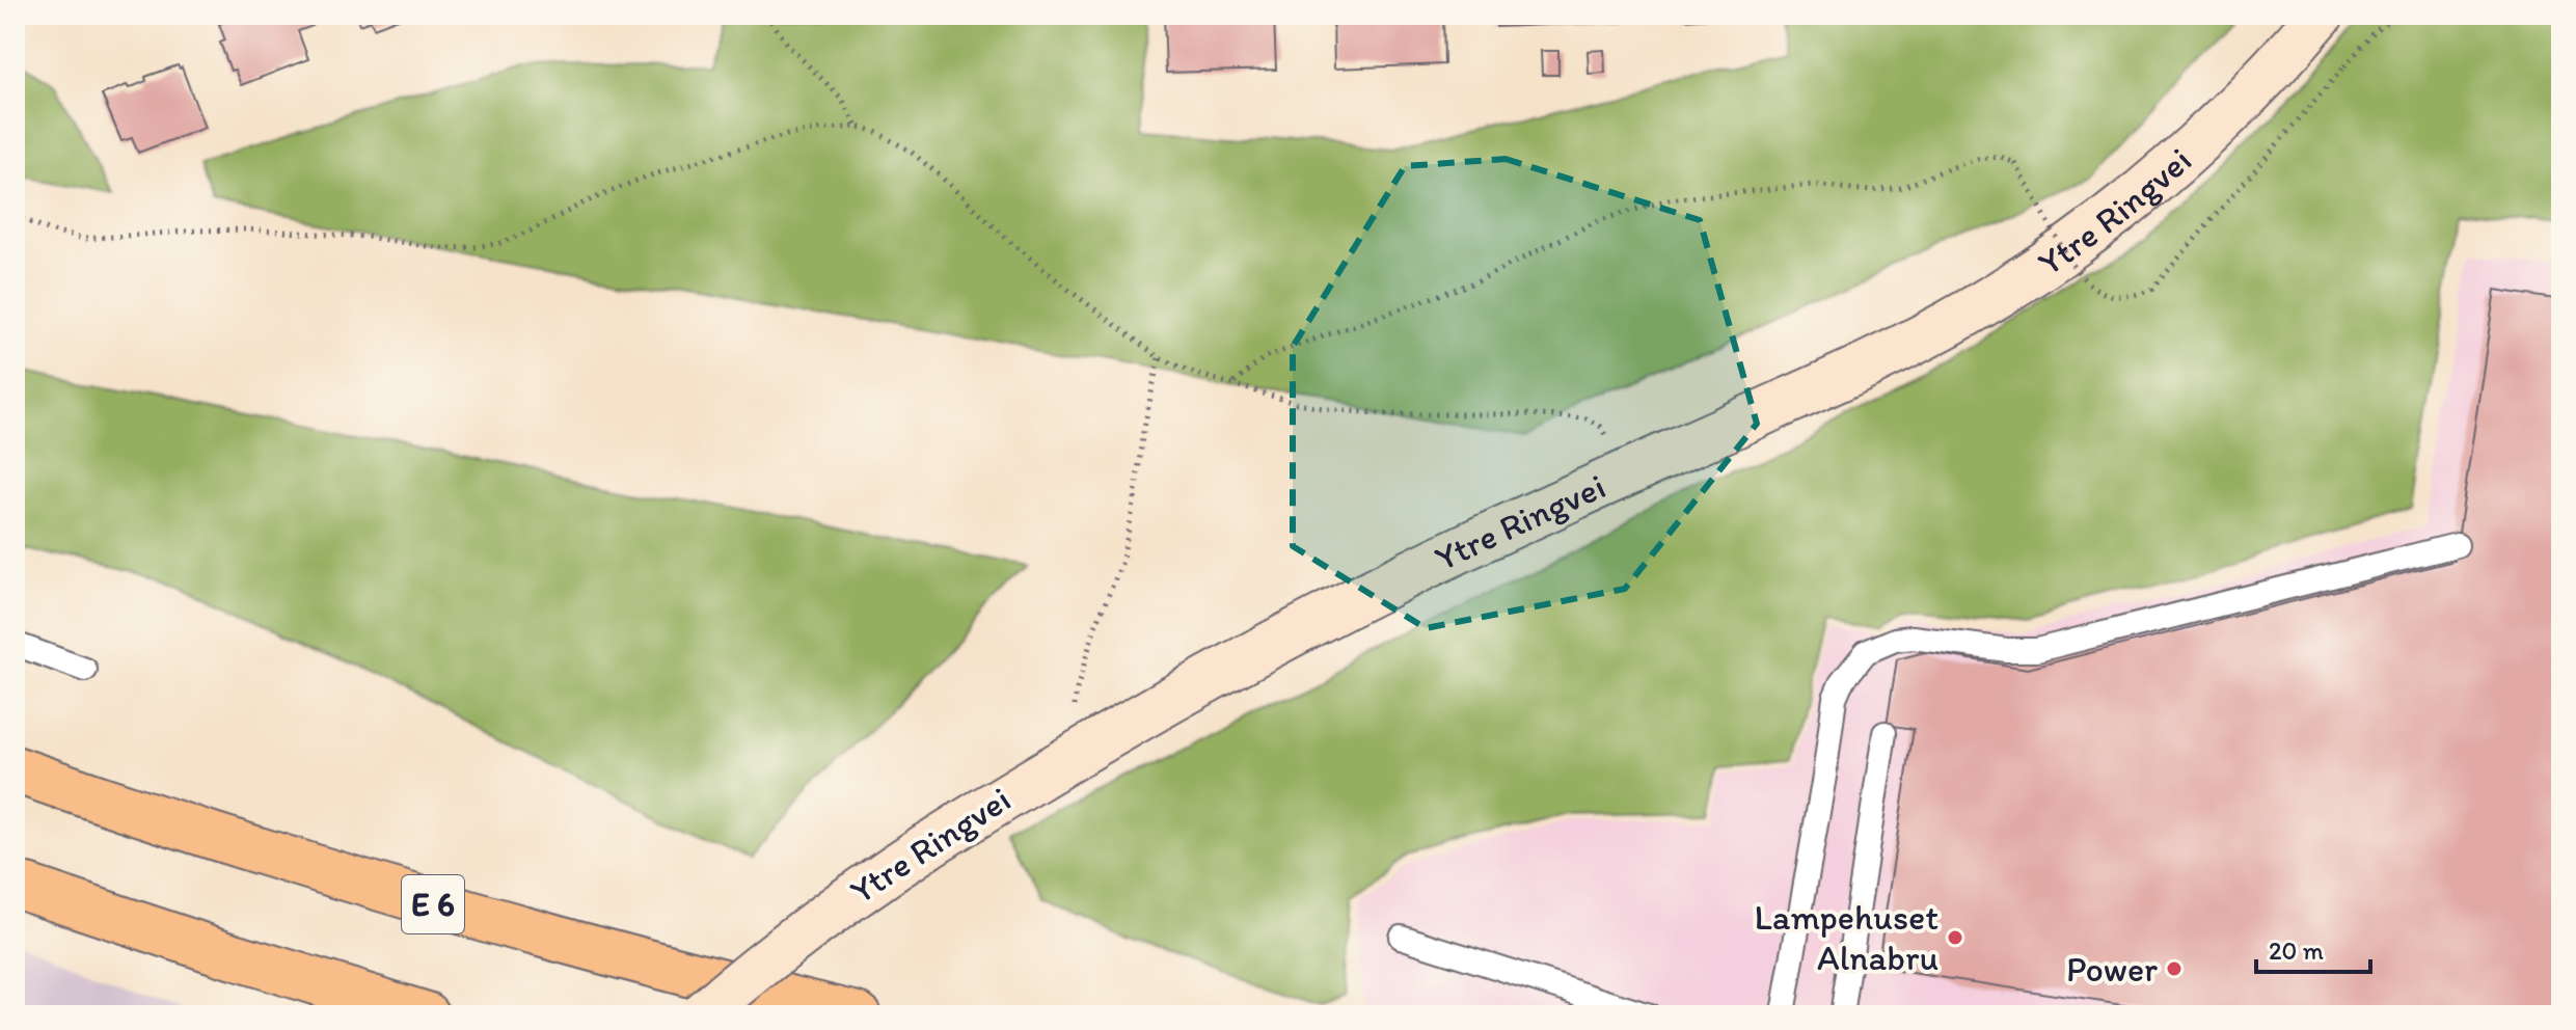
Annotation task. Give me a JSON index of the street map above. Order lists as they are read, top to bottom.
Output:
{
  "streets": {
    "highway": ["E 6"],
    "main road": ["Ytre Ringvei"]
  },
  "places": ["Lampehuset Alnabru", "Power"],
  "scale_bar": "20 m"
}
